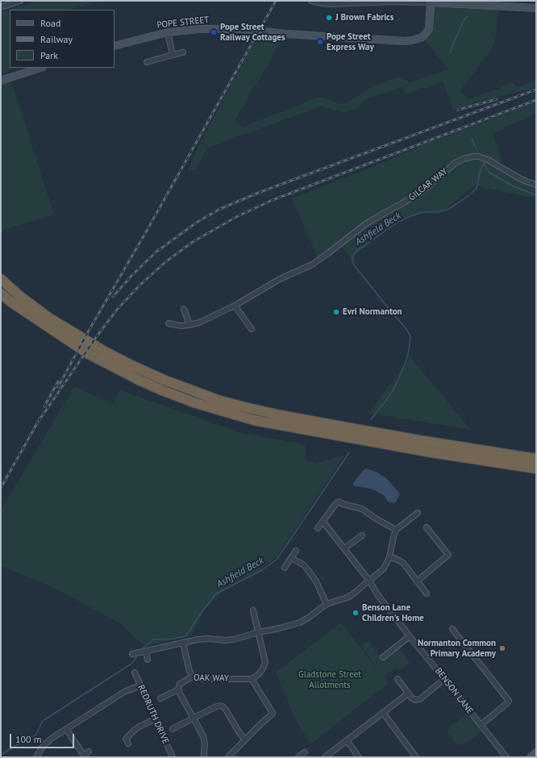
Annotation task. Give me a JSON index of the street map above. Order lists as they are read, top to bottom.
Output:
{
  "streets": {
    "street": [
      "POPE STREET",
      "GILCAR WAY",
      "OAK WAY",
      "BENSON LANE",
      "REDRUTH DRIVE"
    ]
  },
  "water": ["Ashfield Beck"],
  "parks": ["Gladstone Street Allotments"],
  "places": [
    "J Brown Fabrics",
    "Pope Street Railway Cottages",
    "Pope Street Express Way",
    "Evri Normanton",
    "Benson Lane Children's Home",
    "Normanton Common Primary Academy"
  ],
  "legend": ["Road", "Railway", "Park"],
  "scale_bar": "100 m"
}
